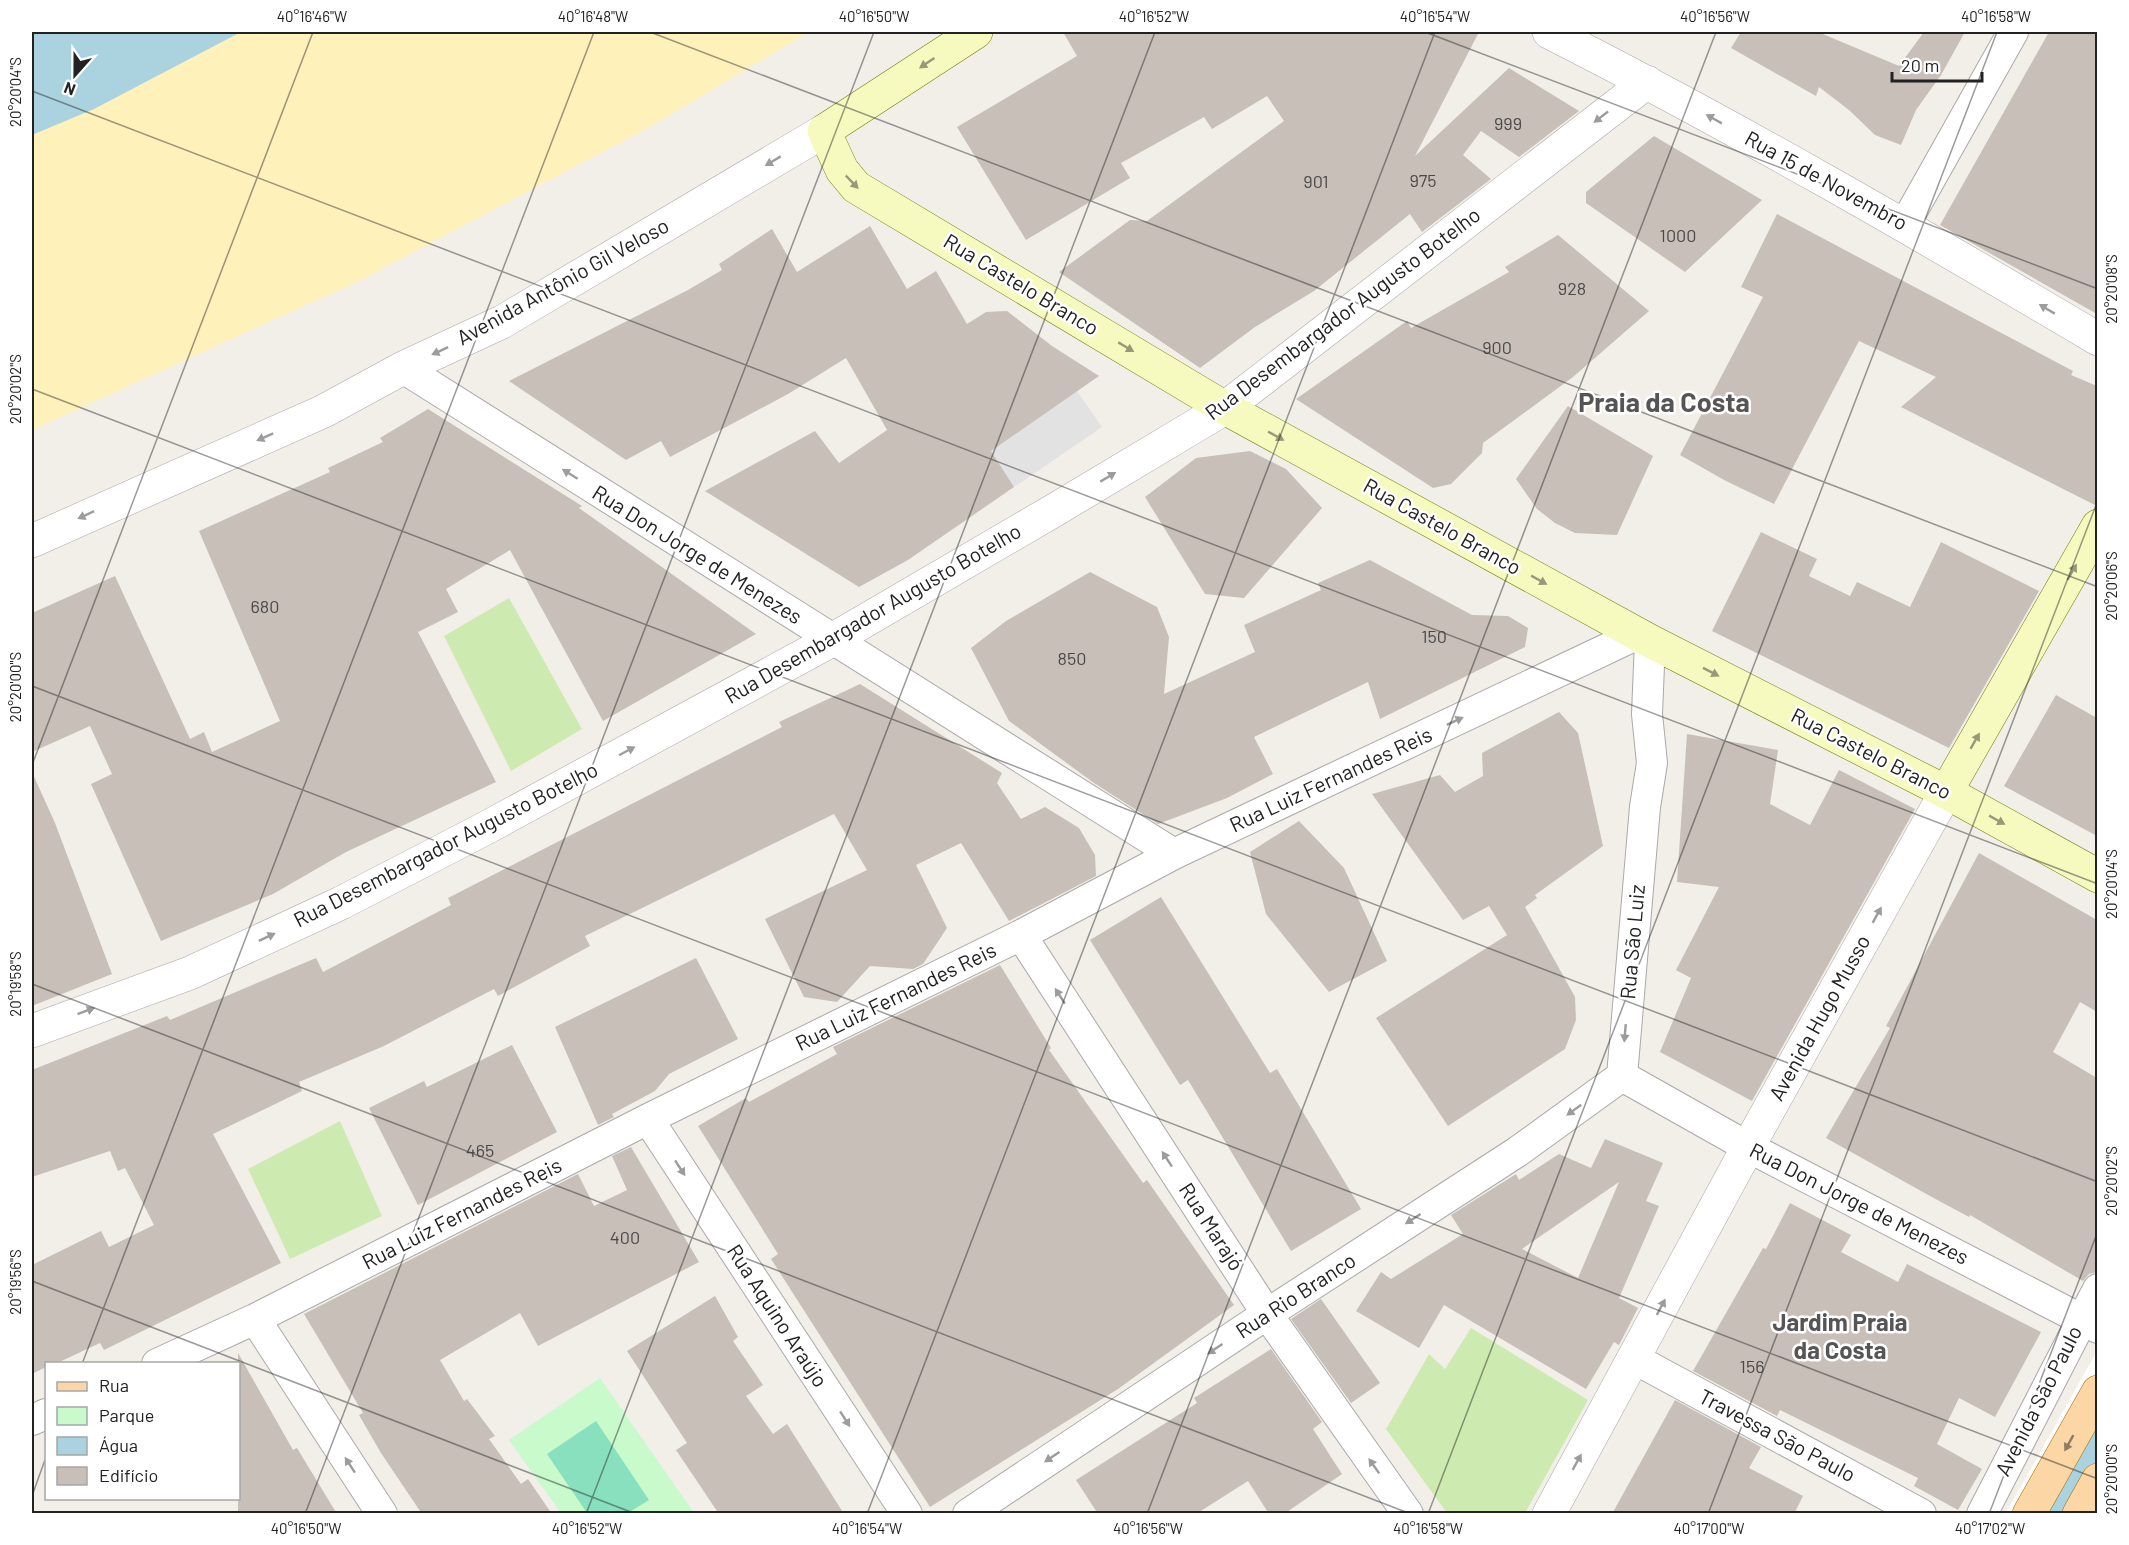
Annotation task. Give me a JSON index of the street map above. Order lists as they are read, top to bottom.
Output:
{
  "streets": {
    "main road": ["Avenida Antônio Gil Veloso", "Rua Castelo Branco", "Avenida Hugo Musso"],
    "street": [
      "Rua 15 de Novembro",
      "Rua Desembargador Augusto Botelho",
      "Rua Don Jorge de Menezes",
      "Rua Luiz Fernandes Reis",
      "Rua São Luiz",
      "Rua Marajó",
      "Rua Rio Branco",
      "Rua Aquino Araújo",
      "Avenida São Paulo",
      "Travessa São Paulo"
    ]
  },
  "crossings": [
    ["Rua 15 de Novembro", "Rua Desembargador Augusto Botelho"],
    ["Avenida Antônio Gil Veloso", "Rua Castelo Branco"],
    ["Avenida Antônio Gil Veloso", "Rua Don Jorge de Menezes"],
    ["Rua Castelo Branco", "Rua Desembargador Augusto Botelho"],
    ["Rua Castelo Branco", "Rua Luiz Fernandes Reis"],
    ["Rua Castelo Branco", "Rua São Luiz"],
    ["Rua Castelo Branco", "Avenida Hugo Musso"],
    ["Rua Desembargador Augusto Botelho", "Rua Don Jorge de Menezes"],
    ["Rua Don Jorge de Menezes", "Rua Luiz Fernandes Reis"],
    ["Rua Don Jorge de Menezes", "Rua São Luiz"],
    ["Rua Don Jorge de Menezes", "Avenida Hugo Musso"],
    ["Rua Don Jorge de Menezes", "Rua Rio Branco"],
    ["Rua Don Jorge de Menezes", "Avenida São Paulo"],
    ["Rua Luiz Fernandes Reis", "Rua São Luiz"],
    ["Rua Luiz Fernandes Reis", "Rua Marajó"],
    ["Rua Luiz Fernandes Reis", "Rua Aquino Araújo"],
    ["Rua São Luiz", "Rua Rio Branco"],
    ["Avenida Hugo Musso", "Travessa São Paulo"],
    ["Rua Marajó", "Rua Rio Branco"]
  ],
  "one_way": [
    "Rua 15 de Novembro",
    "Avenida Antônio Gil Veloso",
    "Rua Castelo Branco",
    "Rua Don Jorge de Menezes",
    "Rua São Luiz",
    "Avenida Hugo Musso",
    "Rua Marajó",
    "Rua Rio Branco",
    "Rua Aquino Araújo"
  ],
  "districts": ["Praia da Costa", "Jardim Praia da Costa"],
  "house_numbers": [
    "999",
    "975",
    "901",
    "1000",
    "928",
    "900",
    "680",
    "150",
    "850",
    "465",
    "400",
    "156"
  ],
  "legend": [
    "Rua",
    "Parque",
    "Água",
    "Edifício"
  ],
  "scale_bar": "20 m",
  "north": "bottom",
  "coordinates": [
    "40°16'46\"W",
    "40°16'48\"W",
    "40°16'50\"W",
    "40°16'52\"W",
    "40°16'54\"W",
    "40°16'56\"W",
    "40°16'58\"W",
    "20°20'04\"S",
    "20°20'08\"S",
    "20°20'02\"S",
    "20°20'06\"S",
    "20°20'00\"S",
    "20°19'58\"S",
    "20°19'56\"S",
    "40°17'00\"W",
    "40°17'02\"W"
  ]
}
